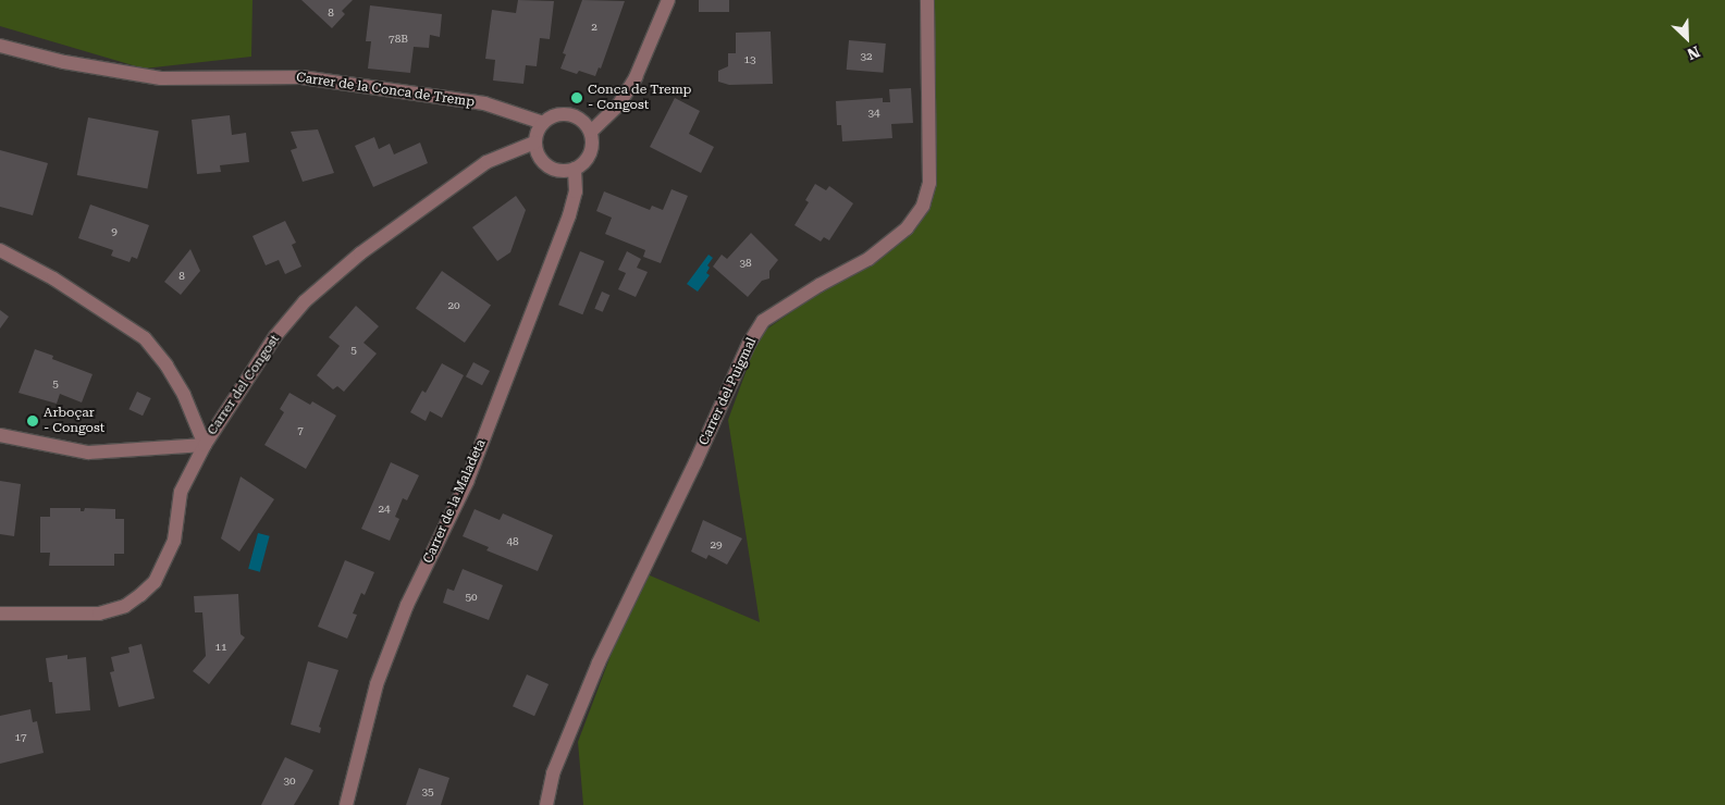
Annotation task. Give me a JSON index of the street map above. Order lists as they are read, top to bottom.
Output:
{
  "streets": {
    "street": [
      "Carrer de la Conca de Tremp",
      "Carrer del Congost",
      "Carrer del Puigmal",
      "Carrer de la Maladeta"
    ]
  },
  "crossings": [
    ["Carrer de la Conca de Tremp", "Carrer del Congost"],
    ["Carrer de la Conca de Tremp", "Carrer de la Maladeta"],
    ["Carrer del Congost", "Carrer de la Maladeta"]
  ],
  "places": ["Conca de Tremp - Congost", "Arboçar - Congost"],
  "house_numbers": [
    "8",
    "2",
    "78B",
    "32",
    "13",
    "34",
    "9",
    "38",
    "8",
    "20",
    "5",
    "5",
    "7",
    "24",
    "48",
    "29",
    "50",
    "11",
    "17",
    "30",
    "35"
  ],
  "north": "bottom right"
}
